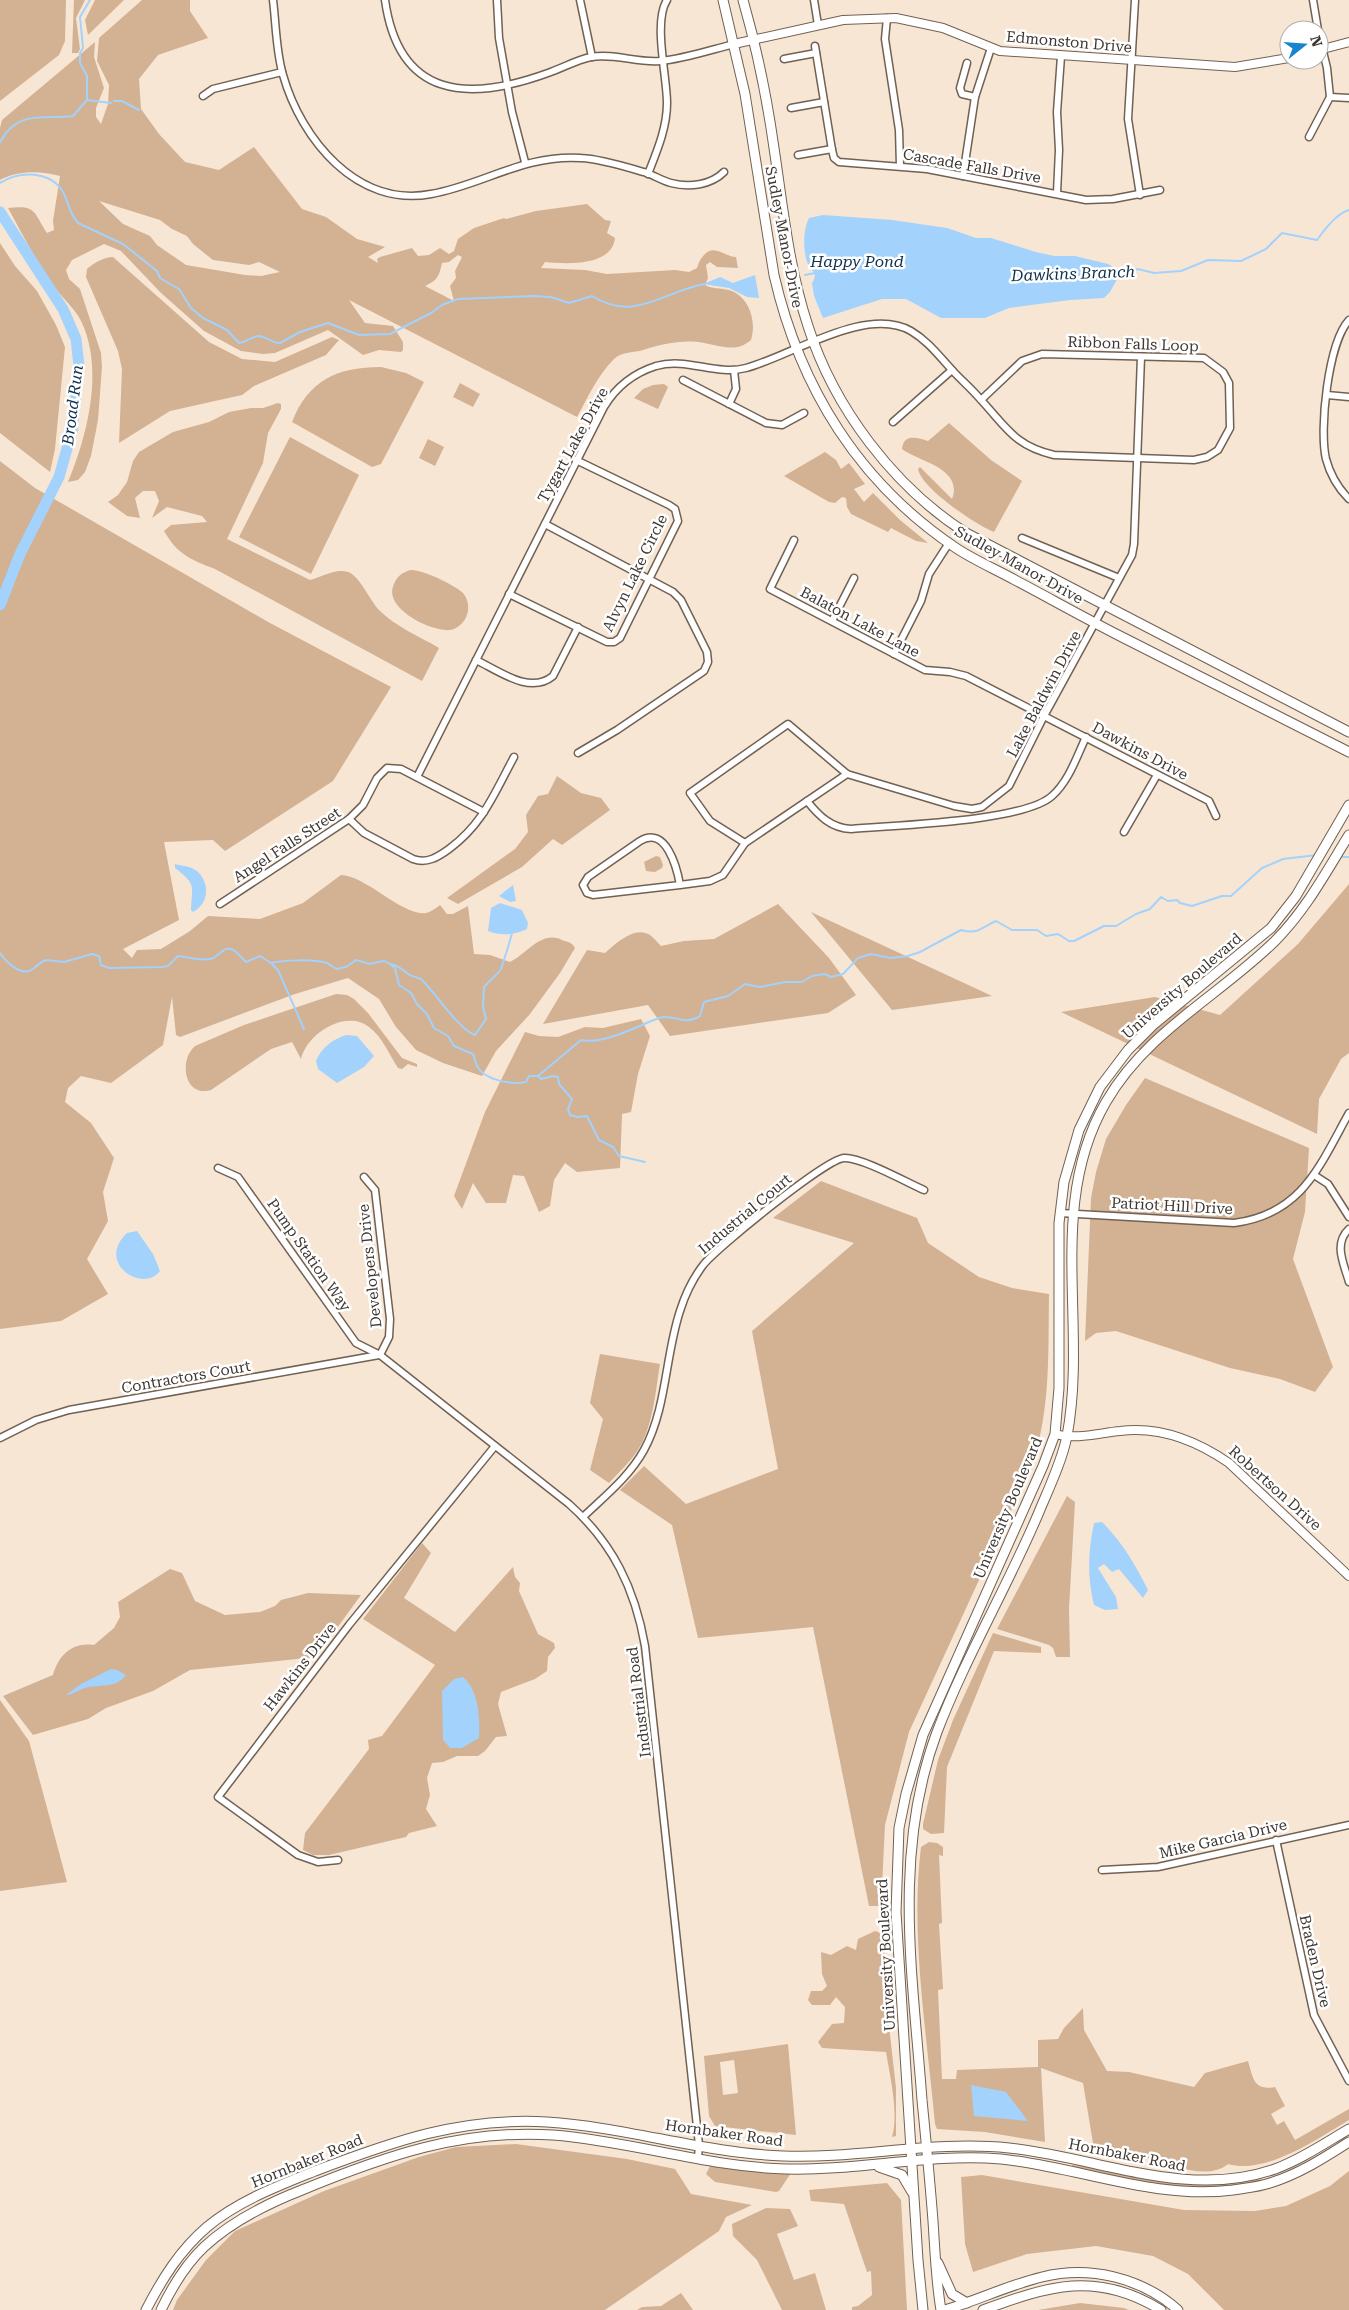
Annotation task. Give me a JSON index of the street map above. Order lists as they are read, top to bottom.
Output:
{
  "streets": {
    "main road": ["Sudley Manor Drive", "University Boulevard", "Hornbaker Road"],
    "street": [
      "Edmonston Drive",
      "Cascade Falls Drive",
      "Ribbon Falls Loop",
      "Tygart Lake Drive",
      "Alvyn Lake Circle",
      "Balaton Lake Lane",
      "Lake Baldwin Drive",
      "Dawkins Drive",
      "Angel Falls Street",
      "Patriot Hill Drive",
      "Industrial Court",
      "Pump Station Way",
      "Developers Drive",
      "Contractors Court",
      "Robertson Drive",
      "Hawkins Drive",
      "Industrial Road",
      "Mike Garcia Drive",
      "Braden Drive"
    ]
  },
  "crossings": [
    ["Edmonston Drive", "Sudley Manor Drive"],
    ["Sudley Manor Drive", "Ribbon Falls Loop"],
    ["Sudley Manor Drive", "Tygart Lake Drive"],
    ["Sudley Manor Drive", "Lake Baldwin Drive"],
    ["Ribbon Falls Loop", "Tygart Lake Drive"],
    ["Ribbon Falls Loop", "Lake Baldwin Drive"],
    ["Tygart Lake Drive", "Alvyn Lake Circle"],
    ["Tygart Lake Drive", "Angel Falls Street"],
    ["Balaton Lake Lane", "Lake Baldwin Drive"],
    ["Balaton Lake Lane", "Dawkins Drive"],
    ["Lake Baldwin Drive", "Dawkins Drive"],
    ["University Boulevard", "Patriot Hill Drive"],
    ["University Boulevard", "Robertson Drive"],
    ["University Boulevard", "Hornbaker Road"],
    ["Industrial Court", "Industrial Road"],
    ["Pump Station Way", "Developers Drive"],
    ["Pump Station Way", "Contractors Court"],
    ["Pump Station Way", "Industrial Road"],
    ["Developers Drive", "Contractors Court"],
    ["Developers Drive", "Industrial Road"],
    ["Contractors Court", "Industrial Road"],
    ["Hawkins Drive", "Industrial Road"],
    ["Industrial Road", "Hornbaker Road"],
    ["Mike Garcia Drive", "Braden Drive"]
  ],
  "water": ["Happy Pond", "Dawkins Branch", "Broad Run"],
  "north": "right"
}
